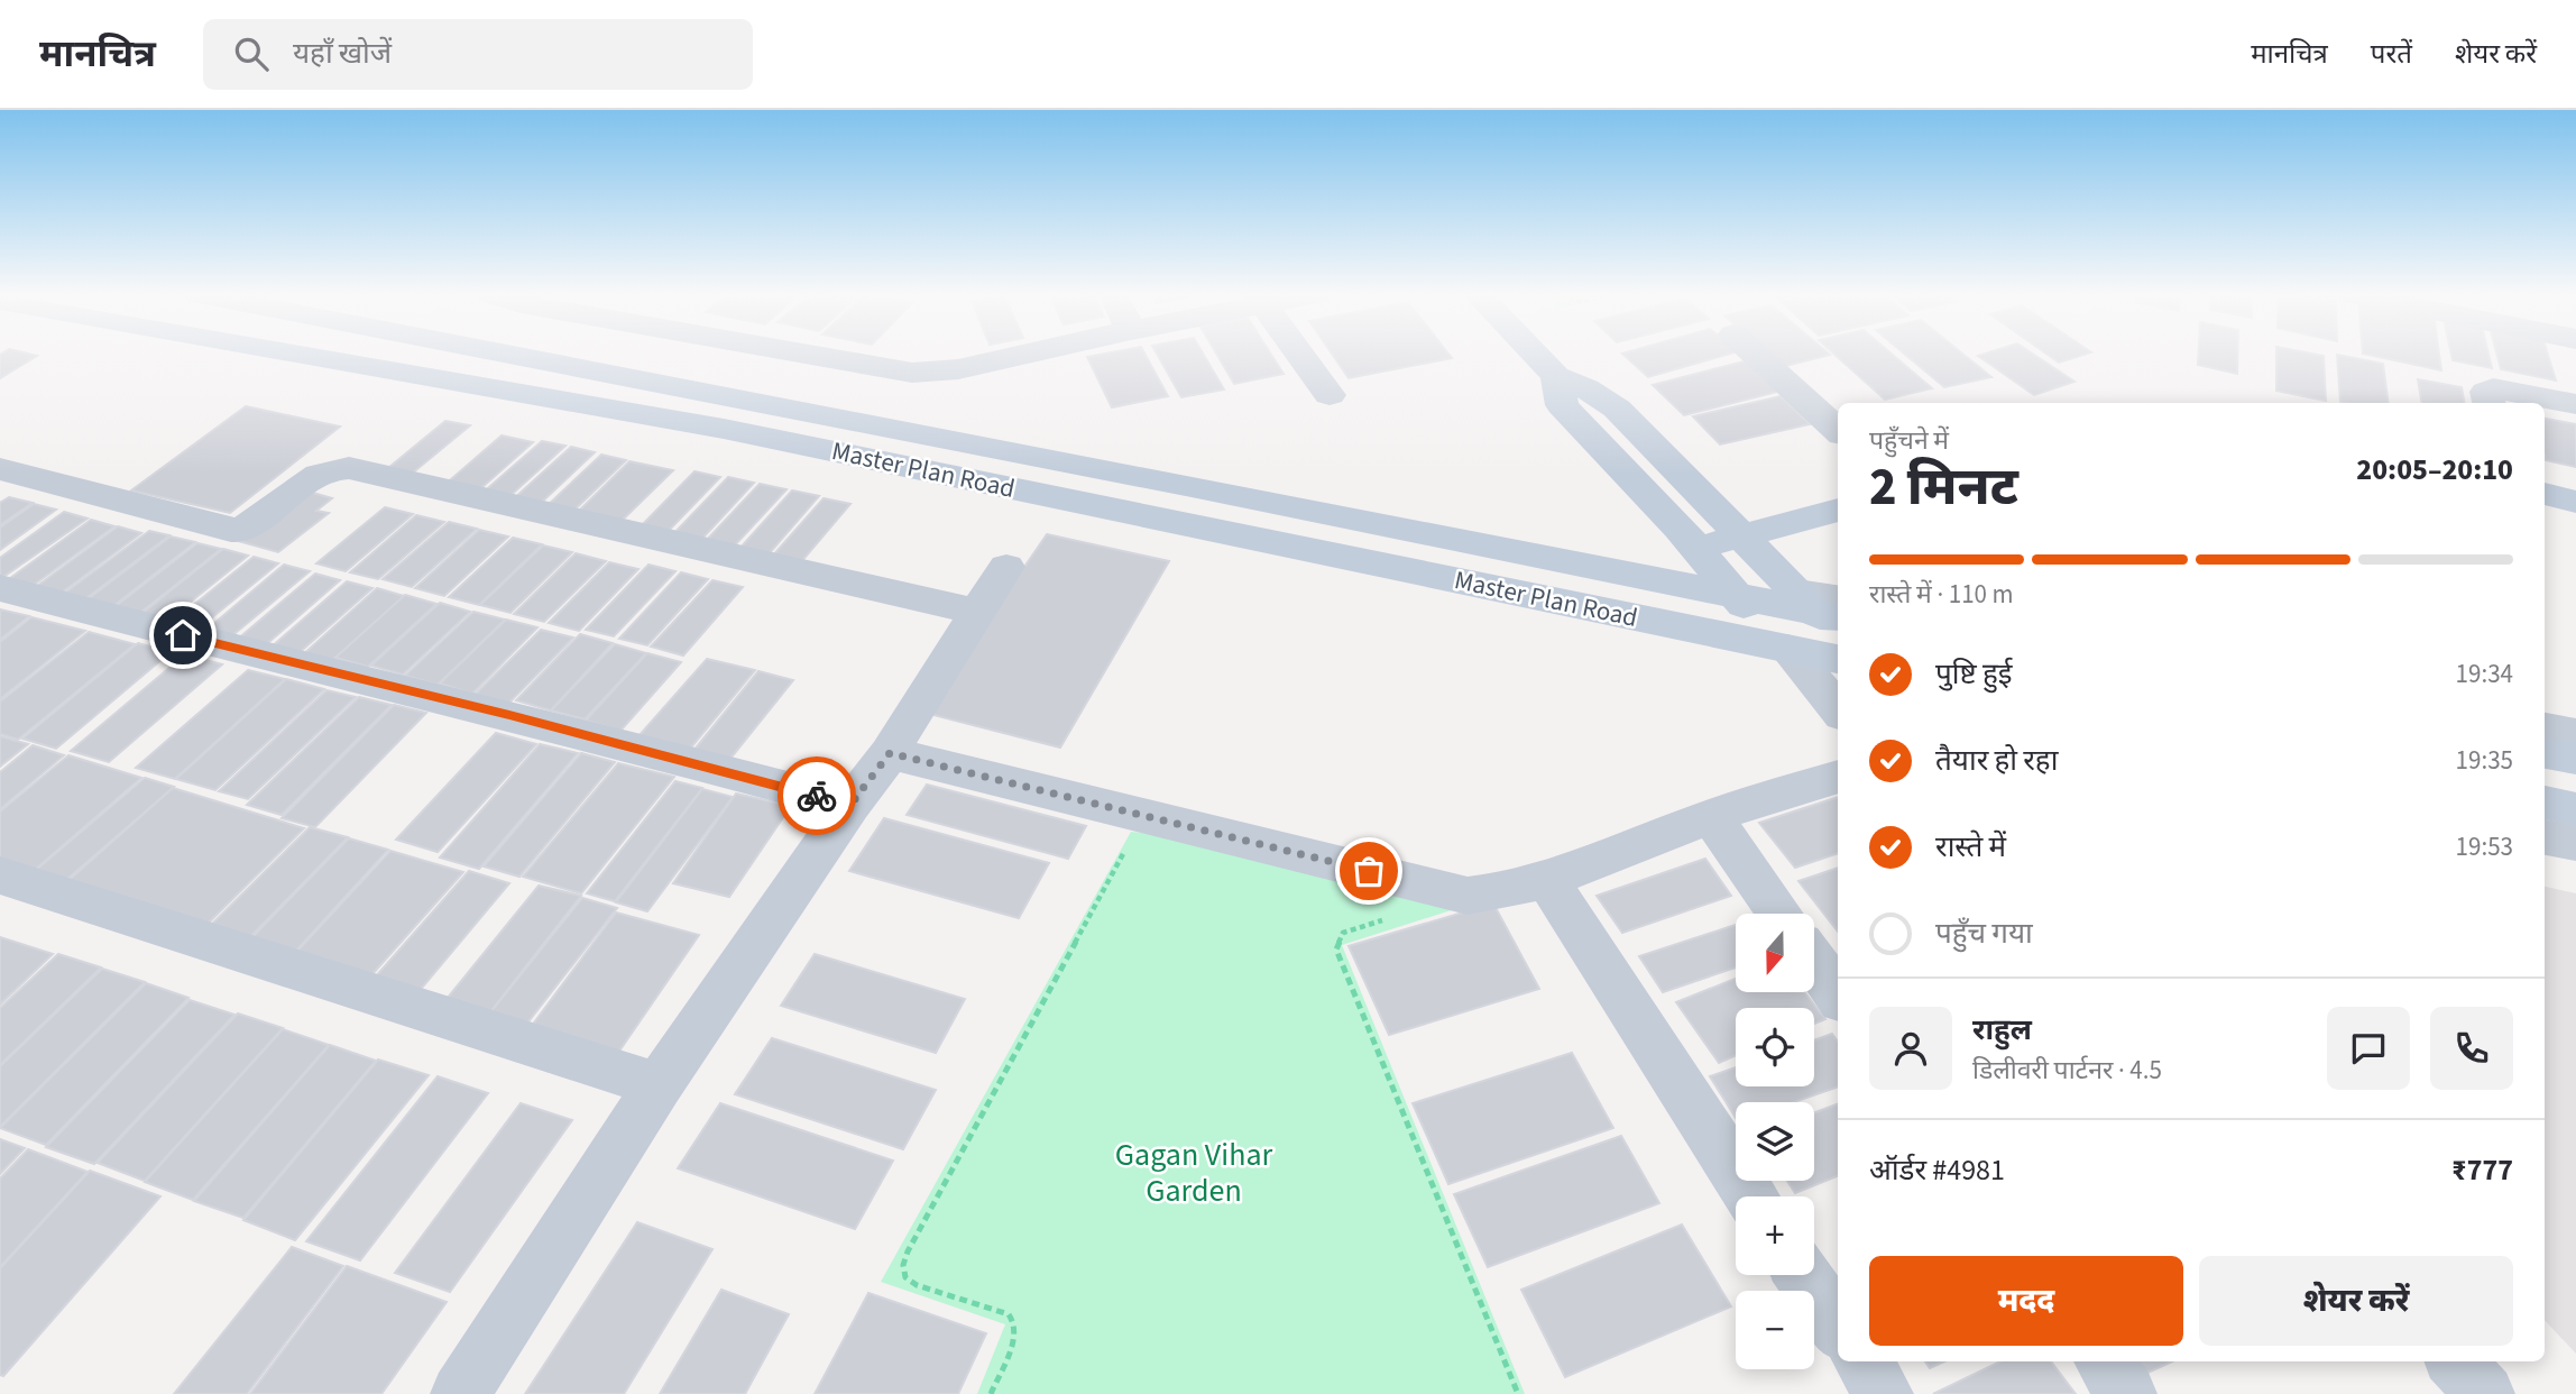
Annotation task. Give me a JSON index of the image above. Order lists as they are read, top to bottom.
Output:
{
  "streets": {
    "main road": ["Master Plan Road"]
  },
  "parks": ["Gagan Vihar Garden"],
  "north": "bottom",
  "page": {
    "header": "मानचित्र",
    "search": "यहाँ खोजें",
    "nav": ["मानचित्र", "परतें", "शेयर करें"],
    "heading": ["2 मिनट", "पहुँचने में", "20:05–20:10"],
    "panel": [
      "राहुल",
      "डिलीवरी पार्टनर · 4.5",
      "ऑर्डर #4981",
      "₹777"
    ],
    "bar": "रास्ते में · 110 m",
    "list": [
      ["पुष्टि हुई", "19:34"],
      ["तैयार हो रहा", "19:35"],
      ["रास्ते में", "19:53"],
      "पहुँच गया"
    ],
    "map_buttons": ["+", "−"],
    "buttons": ["मदद", "शेयर करें"]
  }
}
